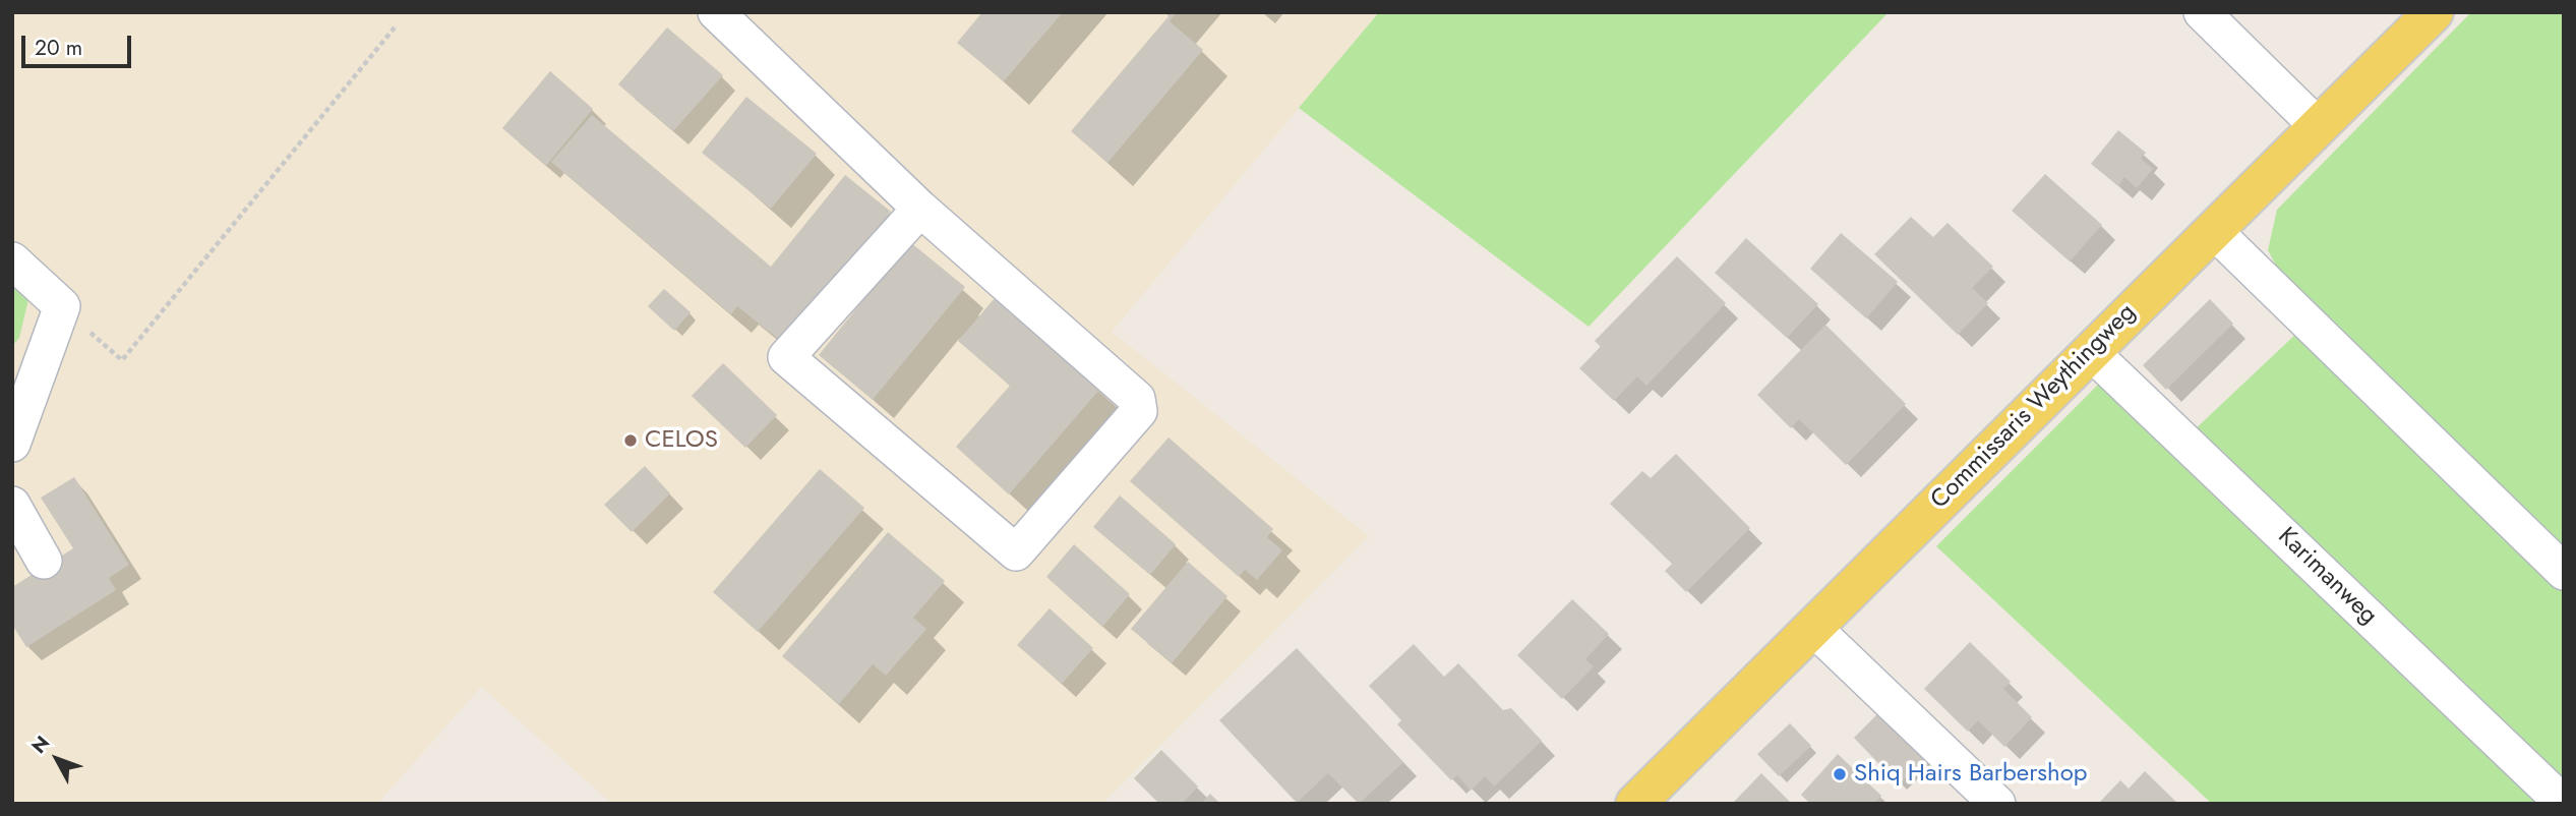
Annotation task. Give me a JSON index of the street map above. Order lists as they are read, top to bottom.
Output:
{
  "streets": {
    "main road": ["Commissaris Weythingweg"],
    "street": ["Karimanweg"]
  },
  "crossings": [
    ["Commissaris Weythingweg", "Karimanweg"]
  ],
  "places": ["CELOS", "Shiq Hairs Barbershop"],
  "scale_bar": "20 m",
  "north": "top left"
}
